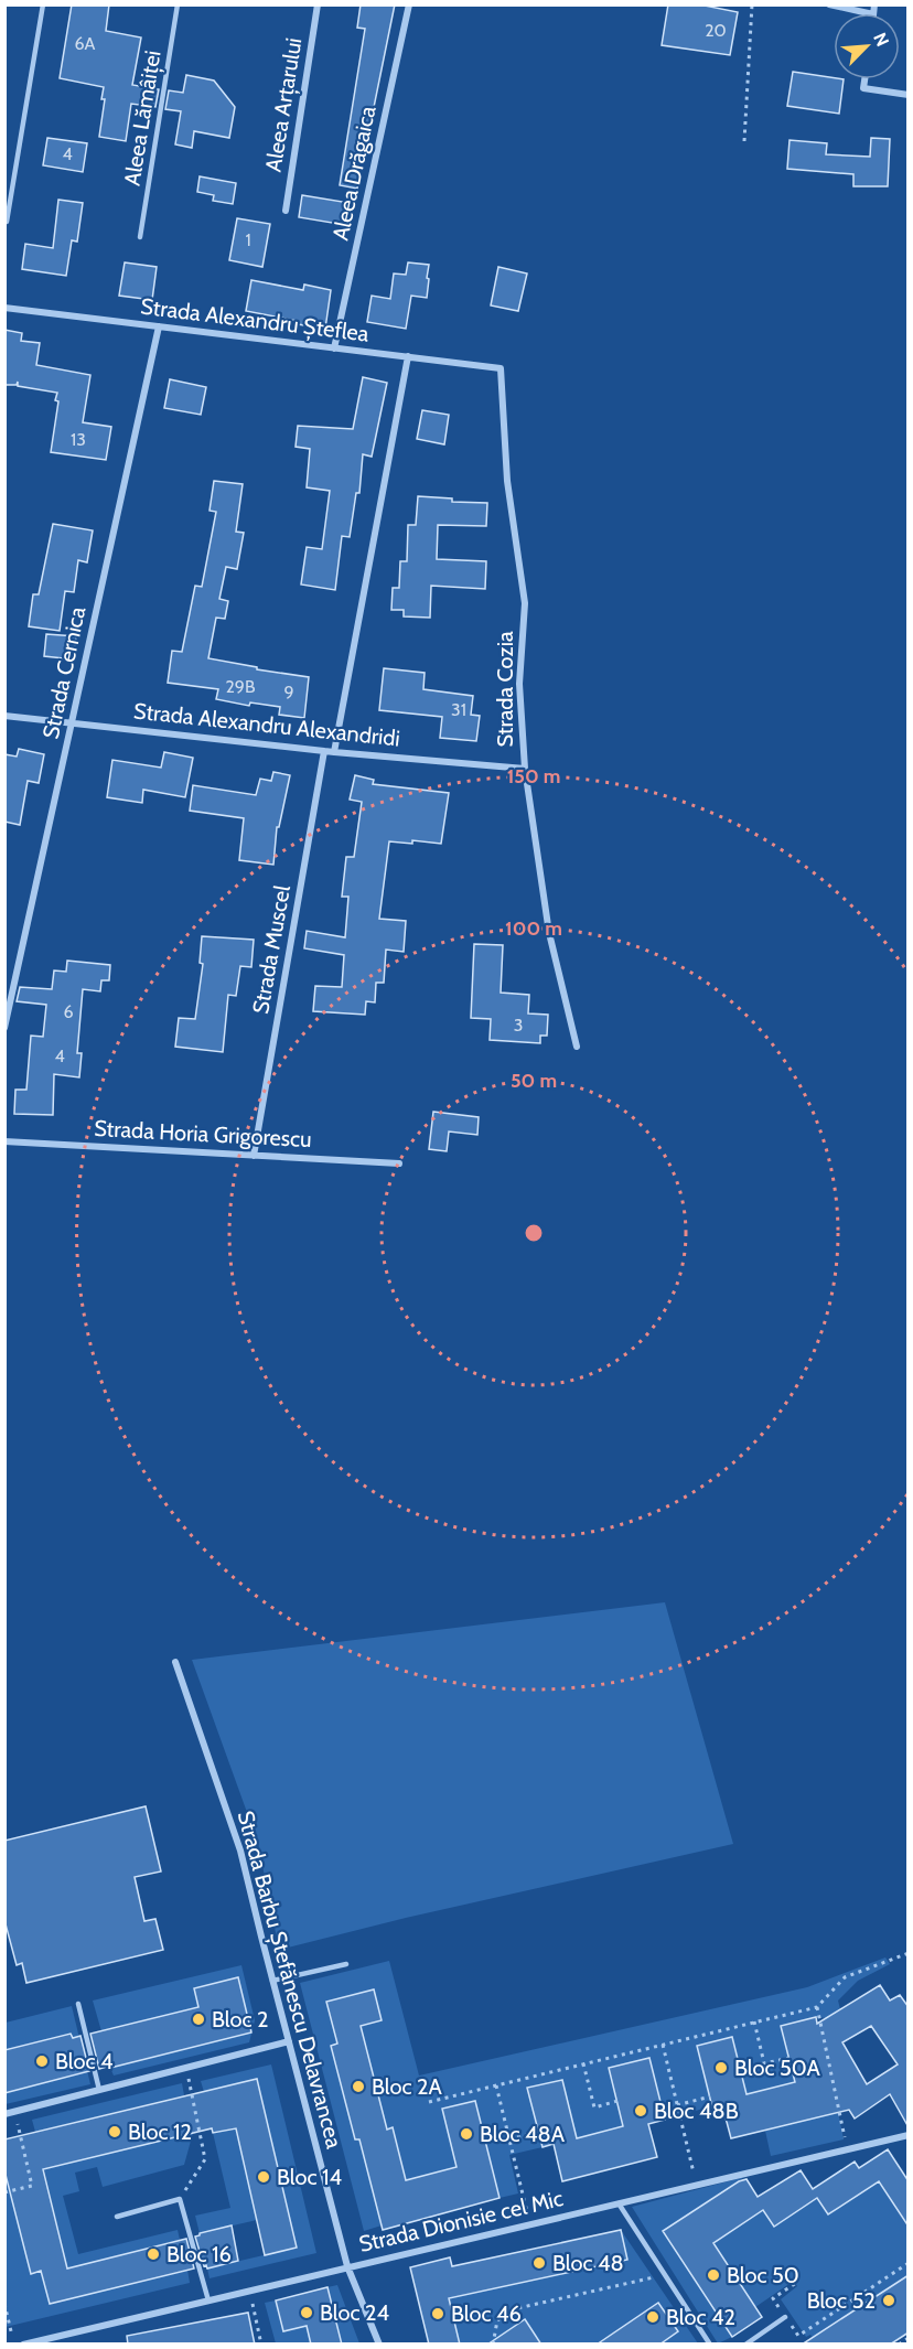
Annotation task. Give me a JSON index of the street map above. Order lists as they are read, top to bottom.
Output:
{
  "streets": {
    "street": [
      "Aleea Arțarului",
      "Aleea Drăgaica",
      "Strada Alexandru Șteflea",
      "Strada Cernica",
      "Strada Cozia",
      "Strada Alexandru Alexandridi",
      "Strada Muscel",
      "Strada Horia Grigorescu",
      "Strada Barbu Ștefănescu Delavrancea",
      "Strada Dionisie cel Mic"
    ],
    "lane": ["Aleea Lămâiței"]
  },
  "crossings": [
    ["Aleea Drăgaica", "Strada Alexandru Șteflea"],
    ["Strada Alexandru Șteflea", "Strada Cernica"],
    ["Strada Alexandru Șteflea", "Strada Cozia"],
    ["Strada Cernica", "Strada Alexandru Alexandridi"],
    ["Strada Cozia", "Strada Alexandru Alexandridi"],
    ["Strada Alexandru Alexandridi", "Strada Muscel"],
    ["Strada Muscel", "Strada Horia Grigorescu"],
    ["Strada Barbu Ștefănescu Delavrancea", "Strada Dionisie cel Mic"]
  ],
  "places": [
    "Bloc 2",
    "Bloc 4",
    "Bloc 50A",
    "Bloc 2A",
    "Bloc 48B",
    "Bloc 12",
    "Bloc 48A",
    "Bloc 14",
    "Bloc 16",
    "Bloc 48",
    "Bloc 50",
    "Bloc 52",
    "Bloc 24",
    "Bloc 46",
    "Bloc 42"
  ],
  "house_numbers": [
    "20",
    "6A",
    "4",
    "1",
    "13",
    "29B",
    "9",
    "31",
    "6",
    "3",
    "4"
  ],
  "north": "top right",
  "rings": ["150 m", "100 m", "50 m"]
}
